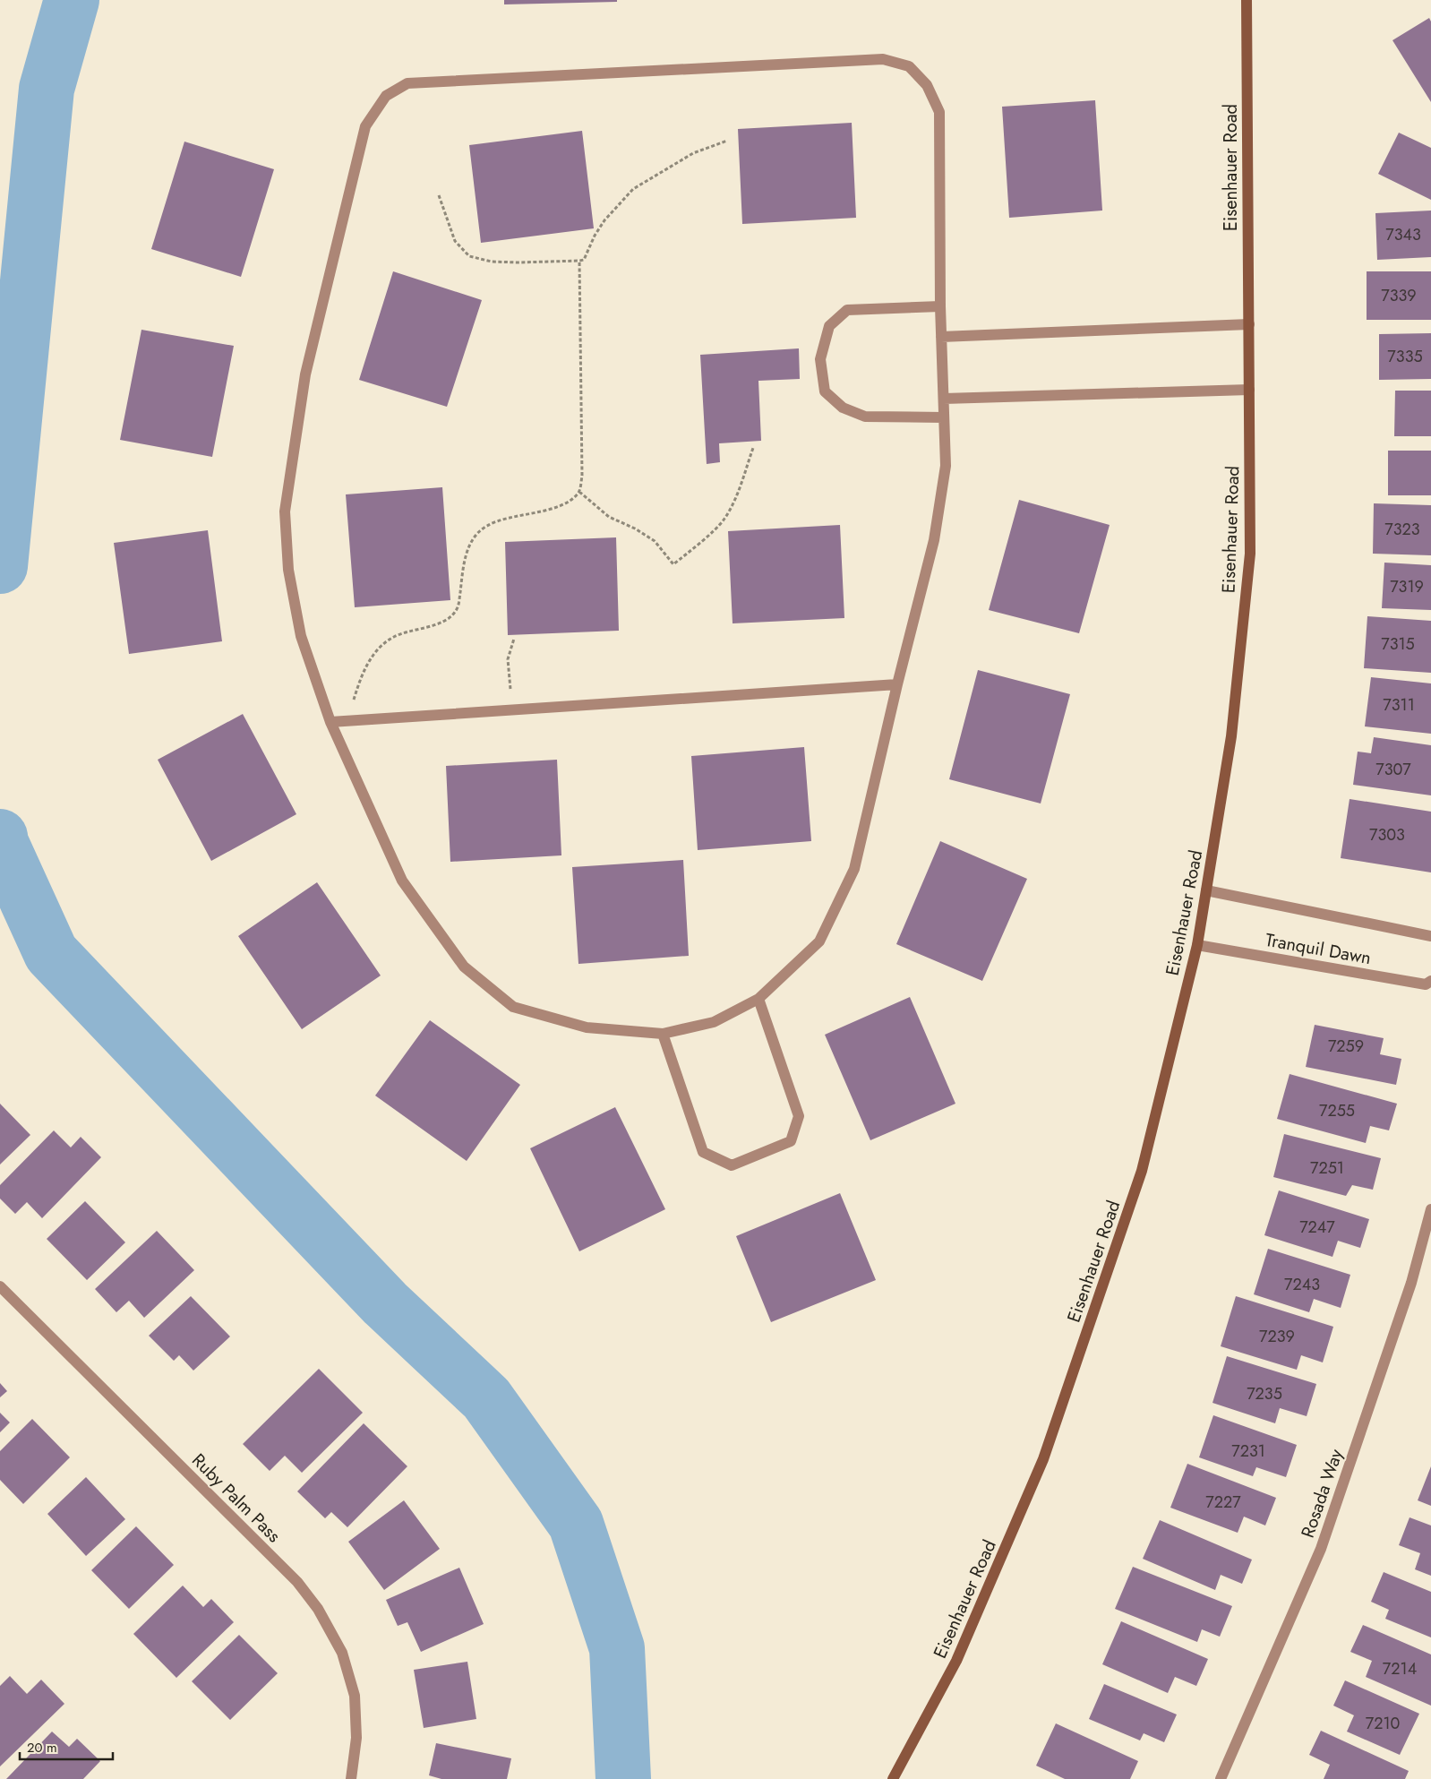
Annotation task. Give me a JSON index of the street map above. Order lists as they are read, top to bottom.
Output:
{
  "streets": {
    "main road": ["Eisenhauer Road"],
    "street": ["Tranquil Dawn", "Rosada Way", "Ruby Palm Pass"]
  },
  "crossings": [
    ["Eisenhauer Road", "Tranquil Dawn"]
  ],
  "house_numbers": [
    "7343",
    "7339",
    "7335",
    "7323",
    "7319",
    "7315",
    "7311",
    "7307",
    "7303",
    "7259",
    "7255",
    "7251",
    "7247",
    "7243",
    "7239",
    "7235",
    "7231",
    "7227",
    "7214",
    "7210"
  ],
  "scale_bar": "20 m"
}
